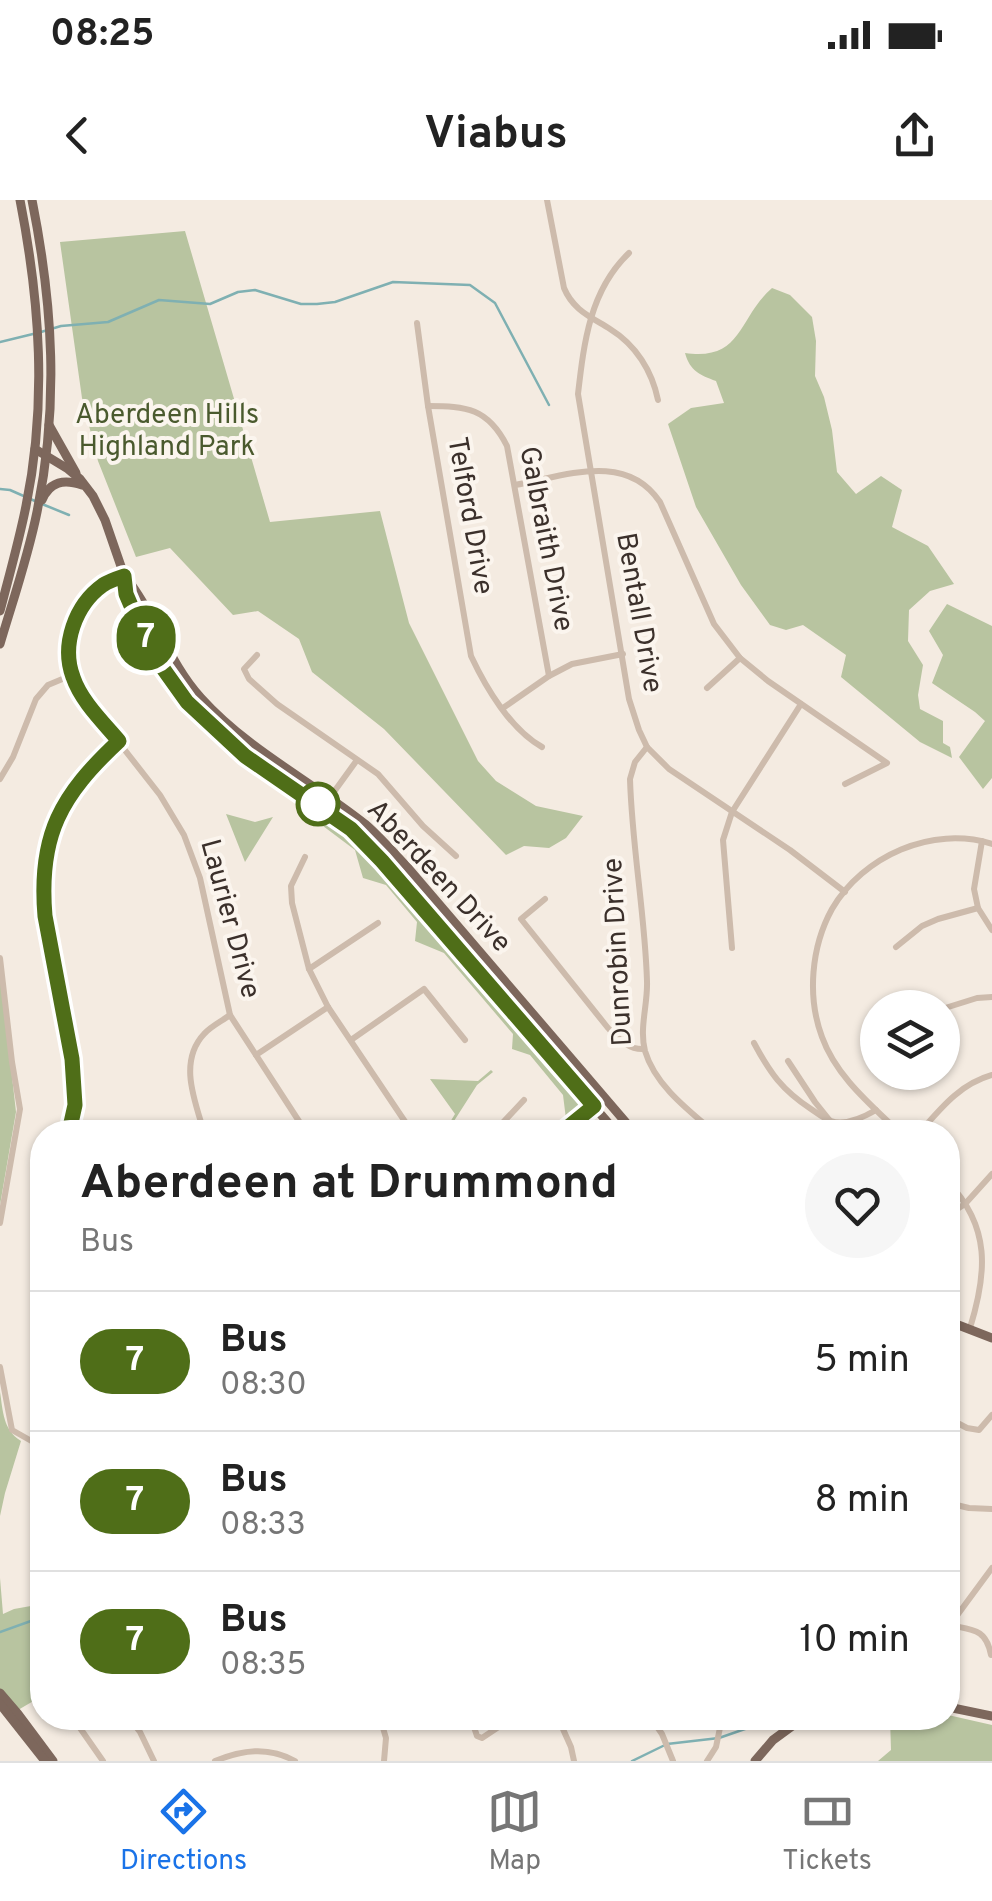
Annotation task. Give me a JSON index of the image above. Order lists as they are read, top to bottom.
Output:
{
  "streets": {
    "main road": ["Aberdeen Drive"],
    "street": [
      "Telford Drive",
      "Galbraith Drive",
      "Bentall Drive",
      "Laurier Drive",
      "Dunrobin Drive"
    ]
  },
  "crossings": [
    ["Telford Drive", "Galbraith Drive"],
    ["Bentall Drive", "Dunrobin Drive"]
  ],
  "parks": ["Aberdeen Hills Highland Park"],
  "lines": ["bus line 7"],
  "page": {
    "status": "08:25",
    "header": "Viabus",
    "on_map": "7",
    "heading": ["Aberdeen at Drummond", "Bus"],
    "list": [
      {
        "mark": "7",
        "name": "Bus",
        "note": "08:30",
        "value": "5 min"
      },
      {
        "mark": "7",
        "name": "Bus",
        "note": "08:33",
        "value": "8 min"
      },
      {
        "mark": "7",
        "name": "Bus",
        "note": "08:35",
        "value": "10 min"
      }
    ],
    "tabs": ["Directions", "Map", "Tickets"]
  }
}
